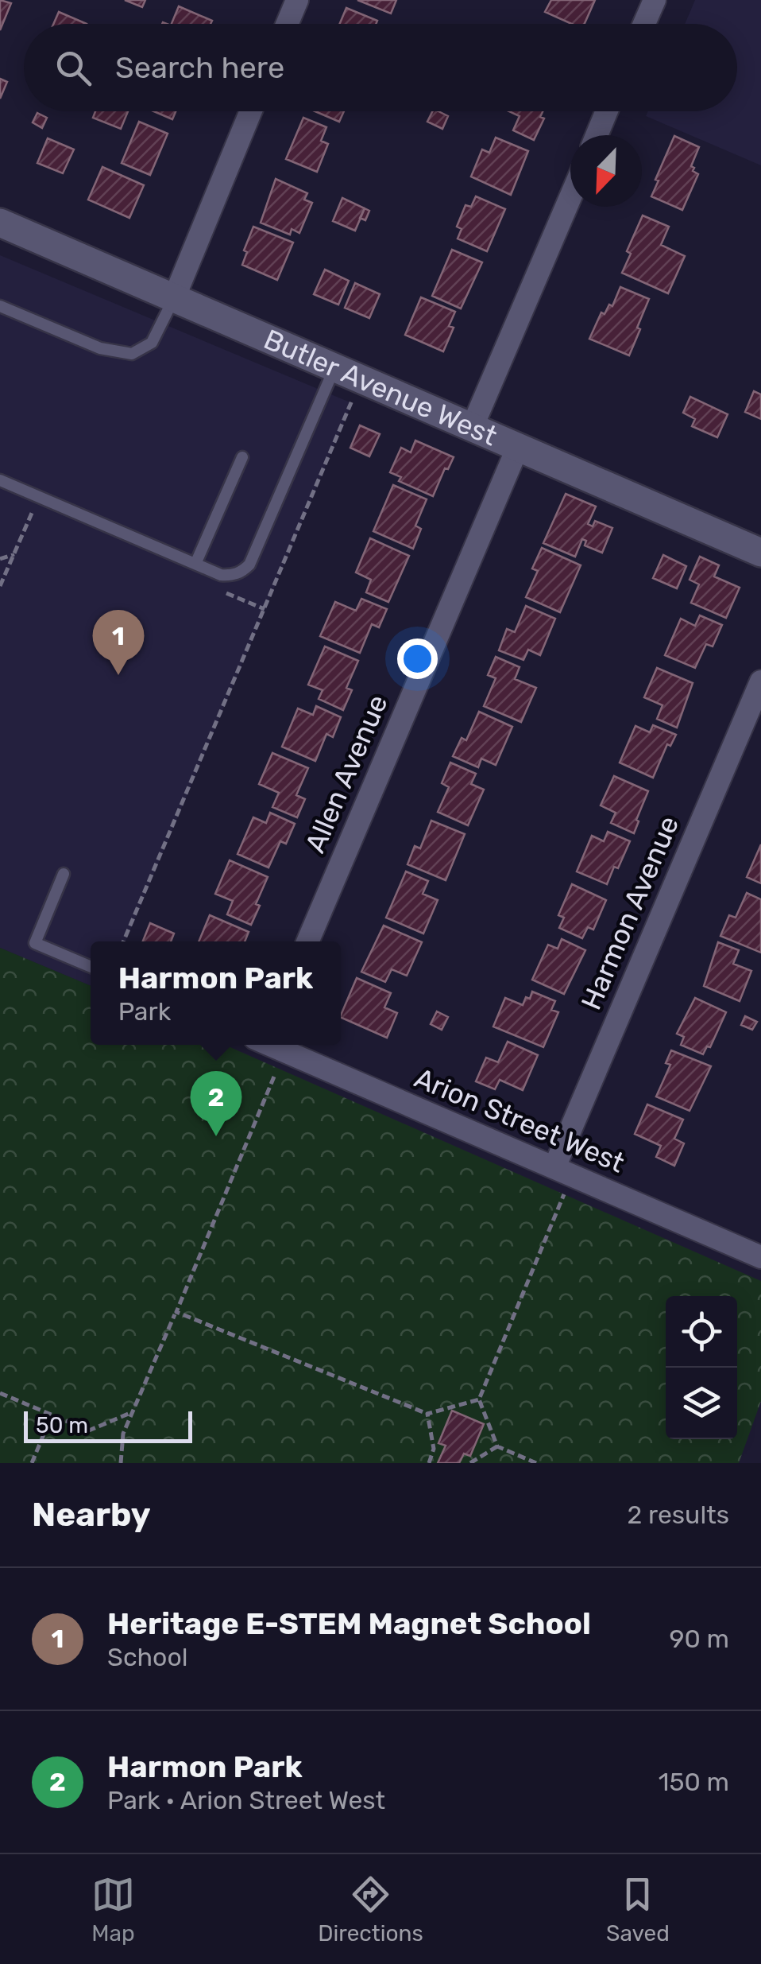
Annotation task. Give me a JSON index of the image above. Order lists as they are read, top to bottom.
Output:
{
  "streets": {
    "street": [
      "Butler Avenue West",
      "Allen Avenue",
      "Harmon Avenue",
      "Arion Street West"
    ]
  },
  "crossings": [
    ["Butler Avenue West", "Allen Avenue"],
    ["Harmon Avenue", "Arion Street West"]
  ],
  "scale_bar": "50 m",
  "north": "bottom left",
  "page": {
    "search": "Search here",
    "pins": ["1", "2"],
    "popup": ["Harmon Park", "Park"],
    "scale": "50 m",
    "heading": ["Nearby", "2 results"],
    "list": [
      {
        "mark": "1",
        "name": "Heritage E-STEM Magnet School",
        "note": "School",
        "value": "90 m"
      },
      {
        "mark": "2",
        "name": "Harmon Park",
        "note": "Park · Arion Street West",
        "value": "150 m"
      }
    ],
    "nav": ["Map", "Directions", "Saved"]
  }
}
